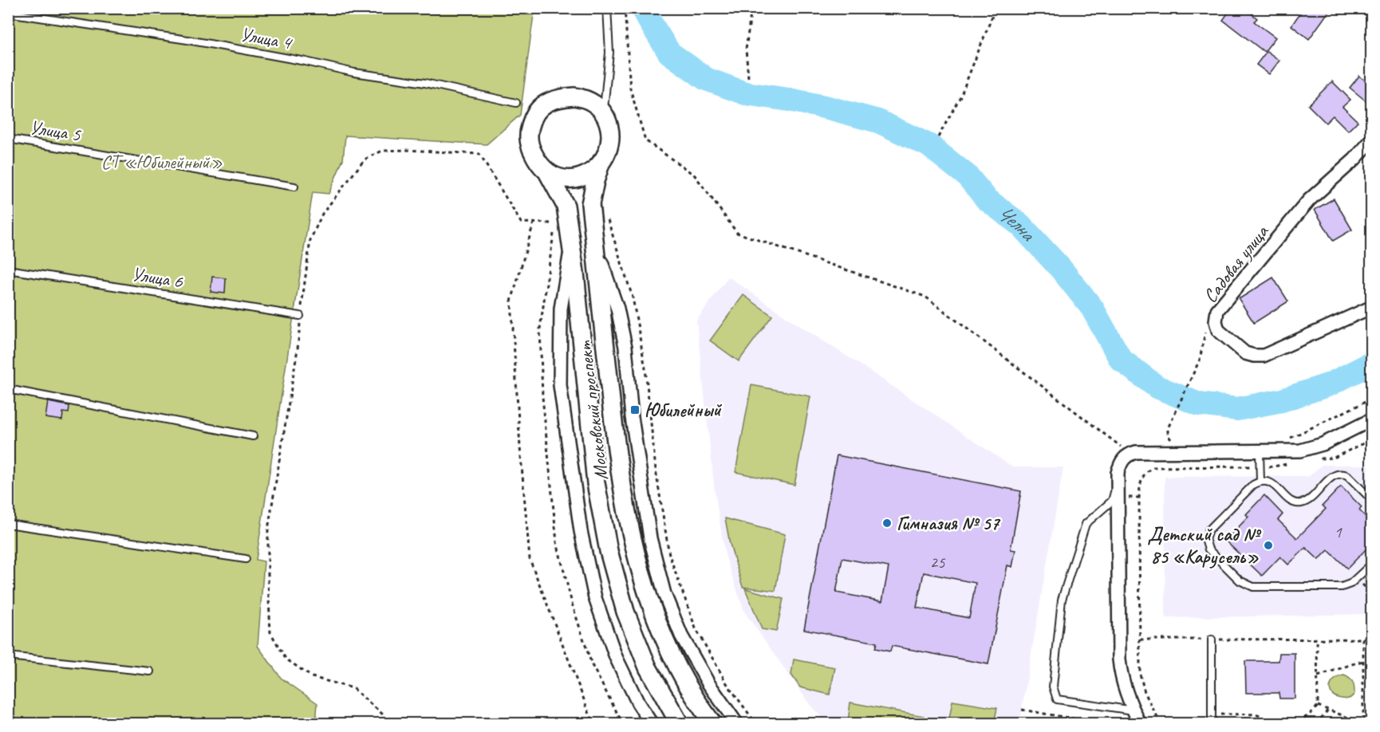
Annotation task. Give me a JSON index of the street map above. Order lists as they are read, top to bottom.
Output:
{
  "streets": {
    "main road": ["Московский проспект"],
    "street": ["Садовая улица"],
    "lane": ["Улица 4", "Улица 5", "Улица 6"]
  },
  "water": ["Челна"],
  "parks": ["СТ «Юбилейный»"],
  "places": {
    "transit": ["Юбилейный"],
    "other": ["Гимназия № 57", "Детский сад № 85 «Карусель»"]
  },
  "house_numbers": ["1", "25"]
}
